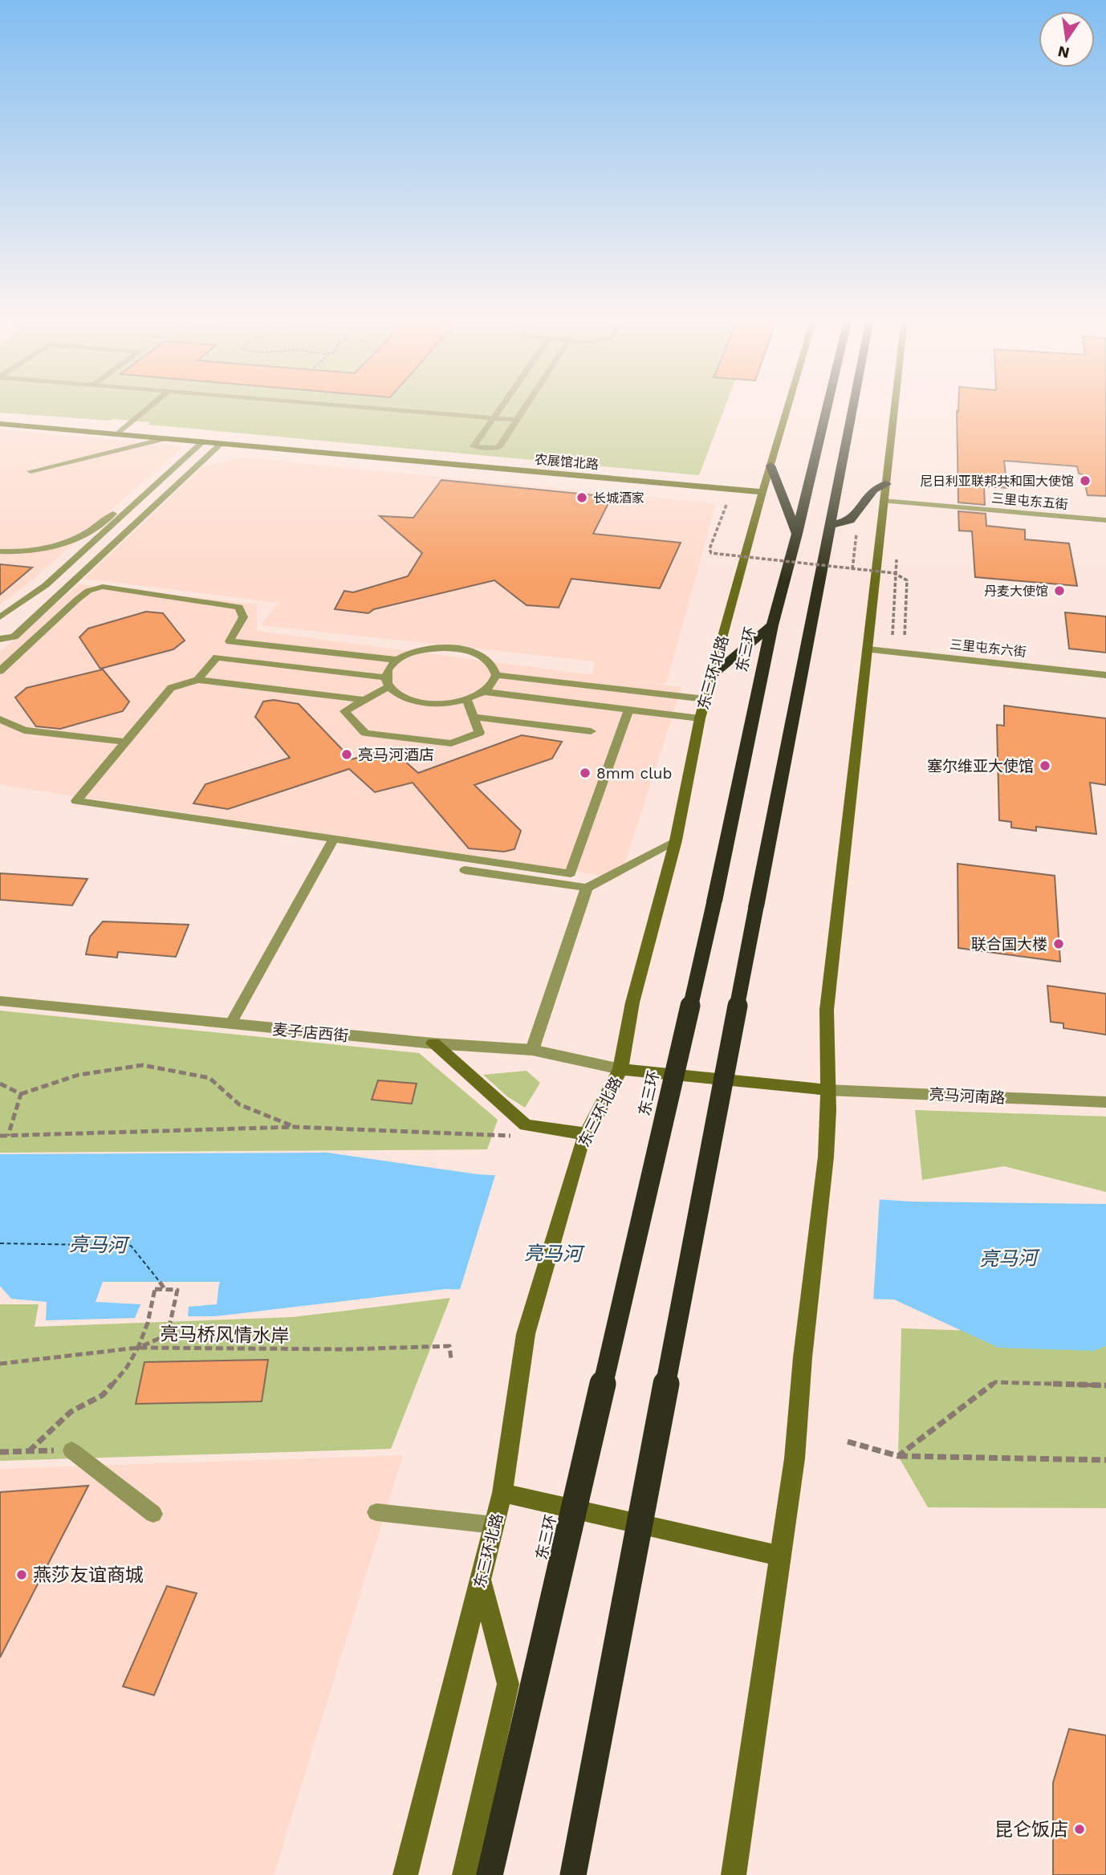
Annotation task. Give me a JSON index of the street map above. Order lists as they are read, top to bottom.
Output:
{
  "streets": {
    "highway": ["东三环"],
    "street": [
      "农展馆北路",
      "三里屯东五街",
      "三里屯东六街",
      "东三环北路",
      "麦子店西街",
      "亮马河南路"
    ],
    "path": ["亮马桥风情水岸"]
  },
  "crossings": [
    ["农展馆北路", "东三环北路"],
    ["东三环北路", "麦子店西街"]
  ],
  "water": ["亮马河"],
  "places": [
    "尼日利亚联邦共和国大使馆",
    "长城酒家",
    "丹麦大使馆",
    "亮马河酒店",
    "塞尔维亚大使馆",
    "8mm club",
    "联合国大楼",
    "燕莎友谊商城",
    "昆仑饭店"
  ],
  "north": "bottom"
}
